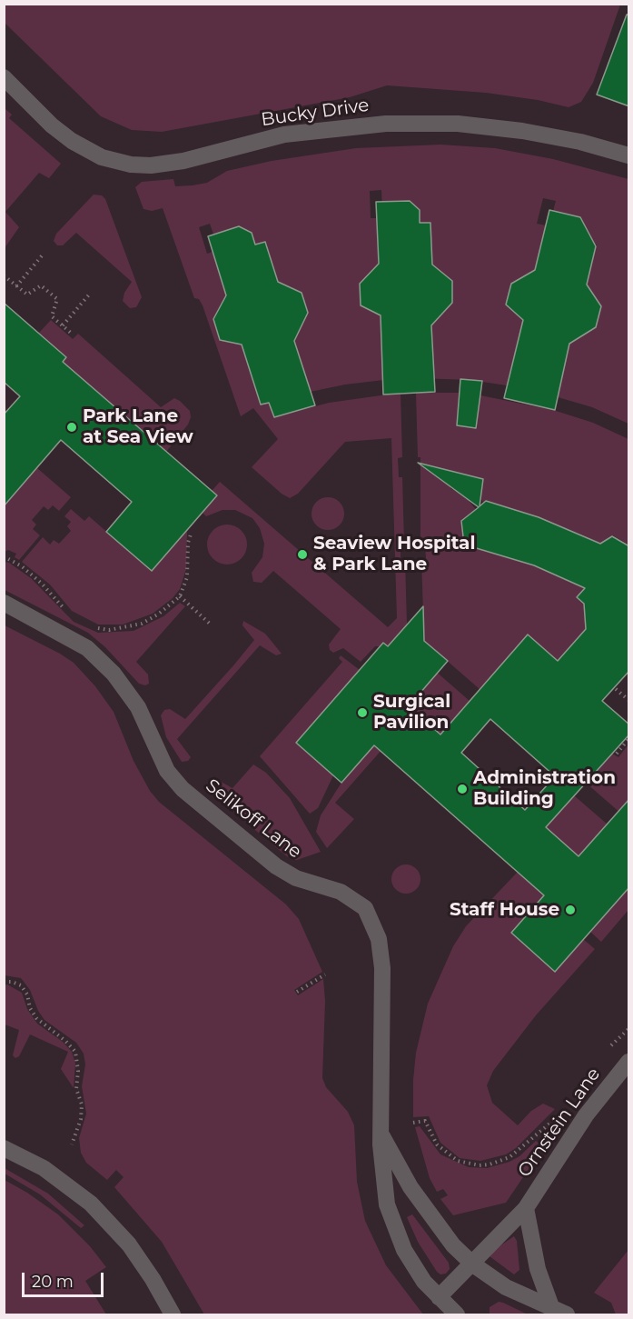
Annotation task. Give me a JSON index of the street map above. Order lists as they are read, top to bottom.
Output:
{
  "streets": {
    "lane": ["Bucky Drive", "Selikoff Lane", "Ornstein Lane"]
  },
  "crossings": [
    ["Selikoff Lane", "Ornstein Lane"]
  ],
  "places": [
    "Park Lane at Sea View",
    "Seaview Hospital & Park Lane",
    "Surgical Pavilion",
    "Administration Building",
    "Staff House"
  ],
  "scale_bar": "20 m"
}
